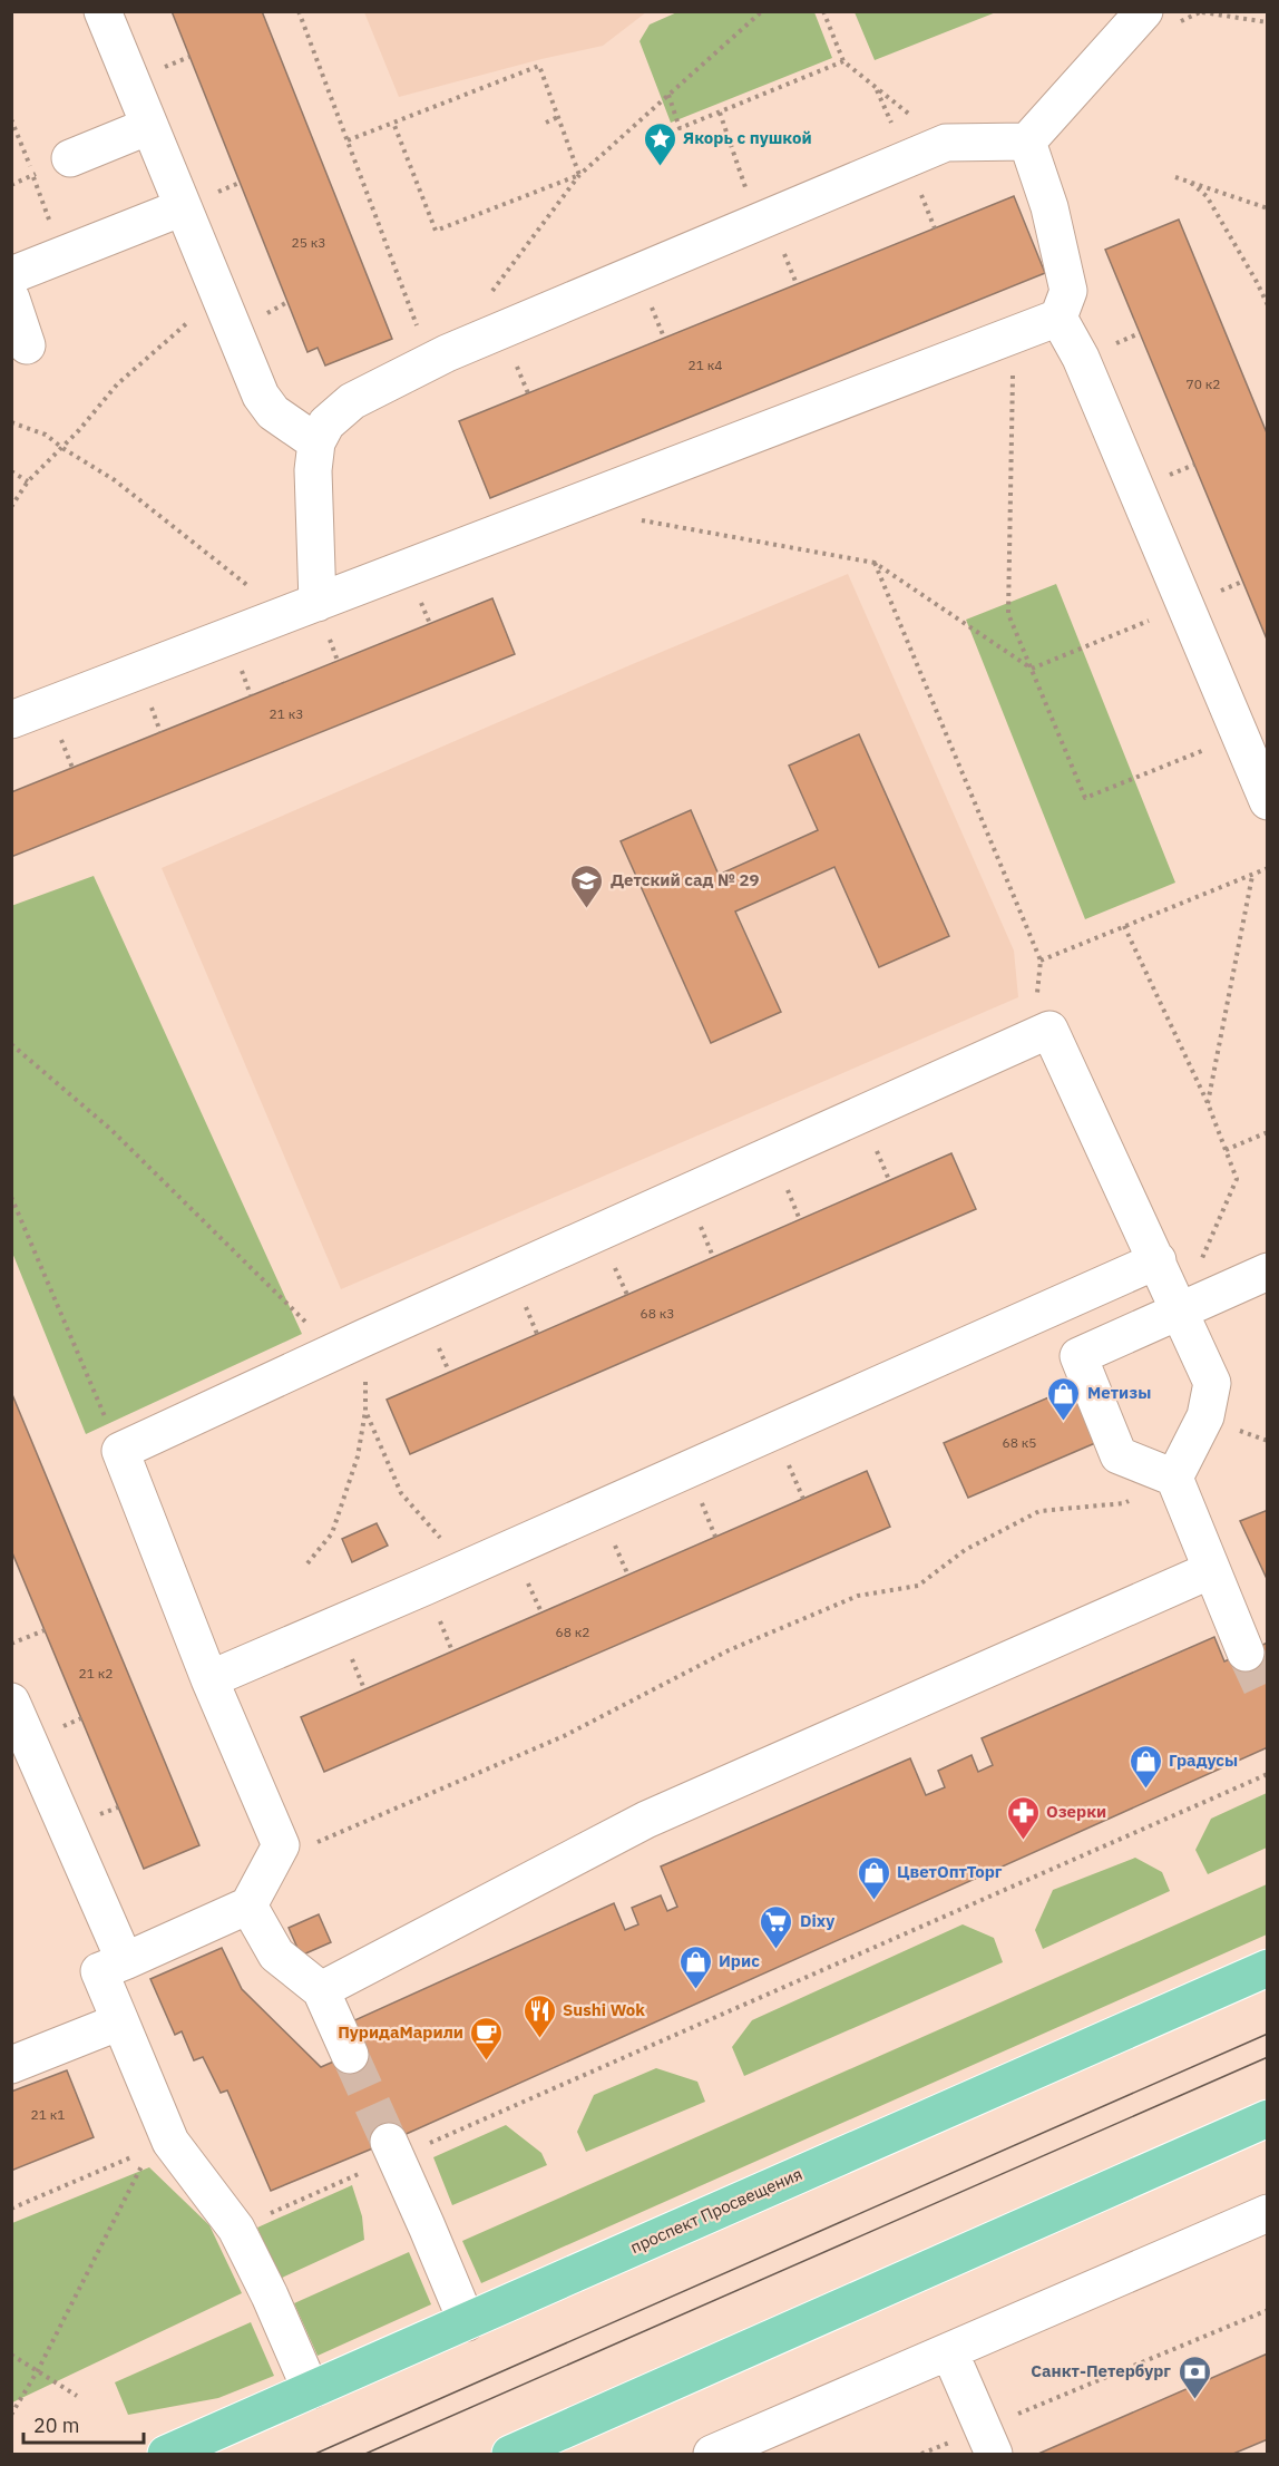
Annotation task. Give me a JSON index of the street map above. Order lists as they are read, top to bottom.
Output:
{
  "streets": {
    "main road": ["проспект Просвещения"]
  },
  "places": {
    "place": ["Якорь с пушкой"],
    "school or university": ["Детский сад № 29"],
    "shop": [
      "Метизы",
      "Градусы",
      "ЦветОптТорг",
      "Ирис"
    ],
    "pharmacy": ["Озерки"],
    "supermarket": ["Dixy"],
    "restaurant": ["Sushi Wok"],
    "cafe": ["ПуридаМарили"],
    "bank": ["Санкт-Петербург"]
  },
  "house_numbers": [
    "25 к3",
    "21 к4",
    "70 к2",
    "21 к3",
    "68 к3",
    "68 к5",
    "68 к2",
    "21 к2",
    "21 к1"
  ],
  "scale_bar": "20 m"
}
